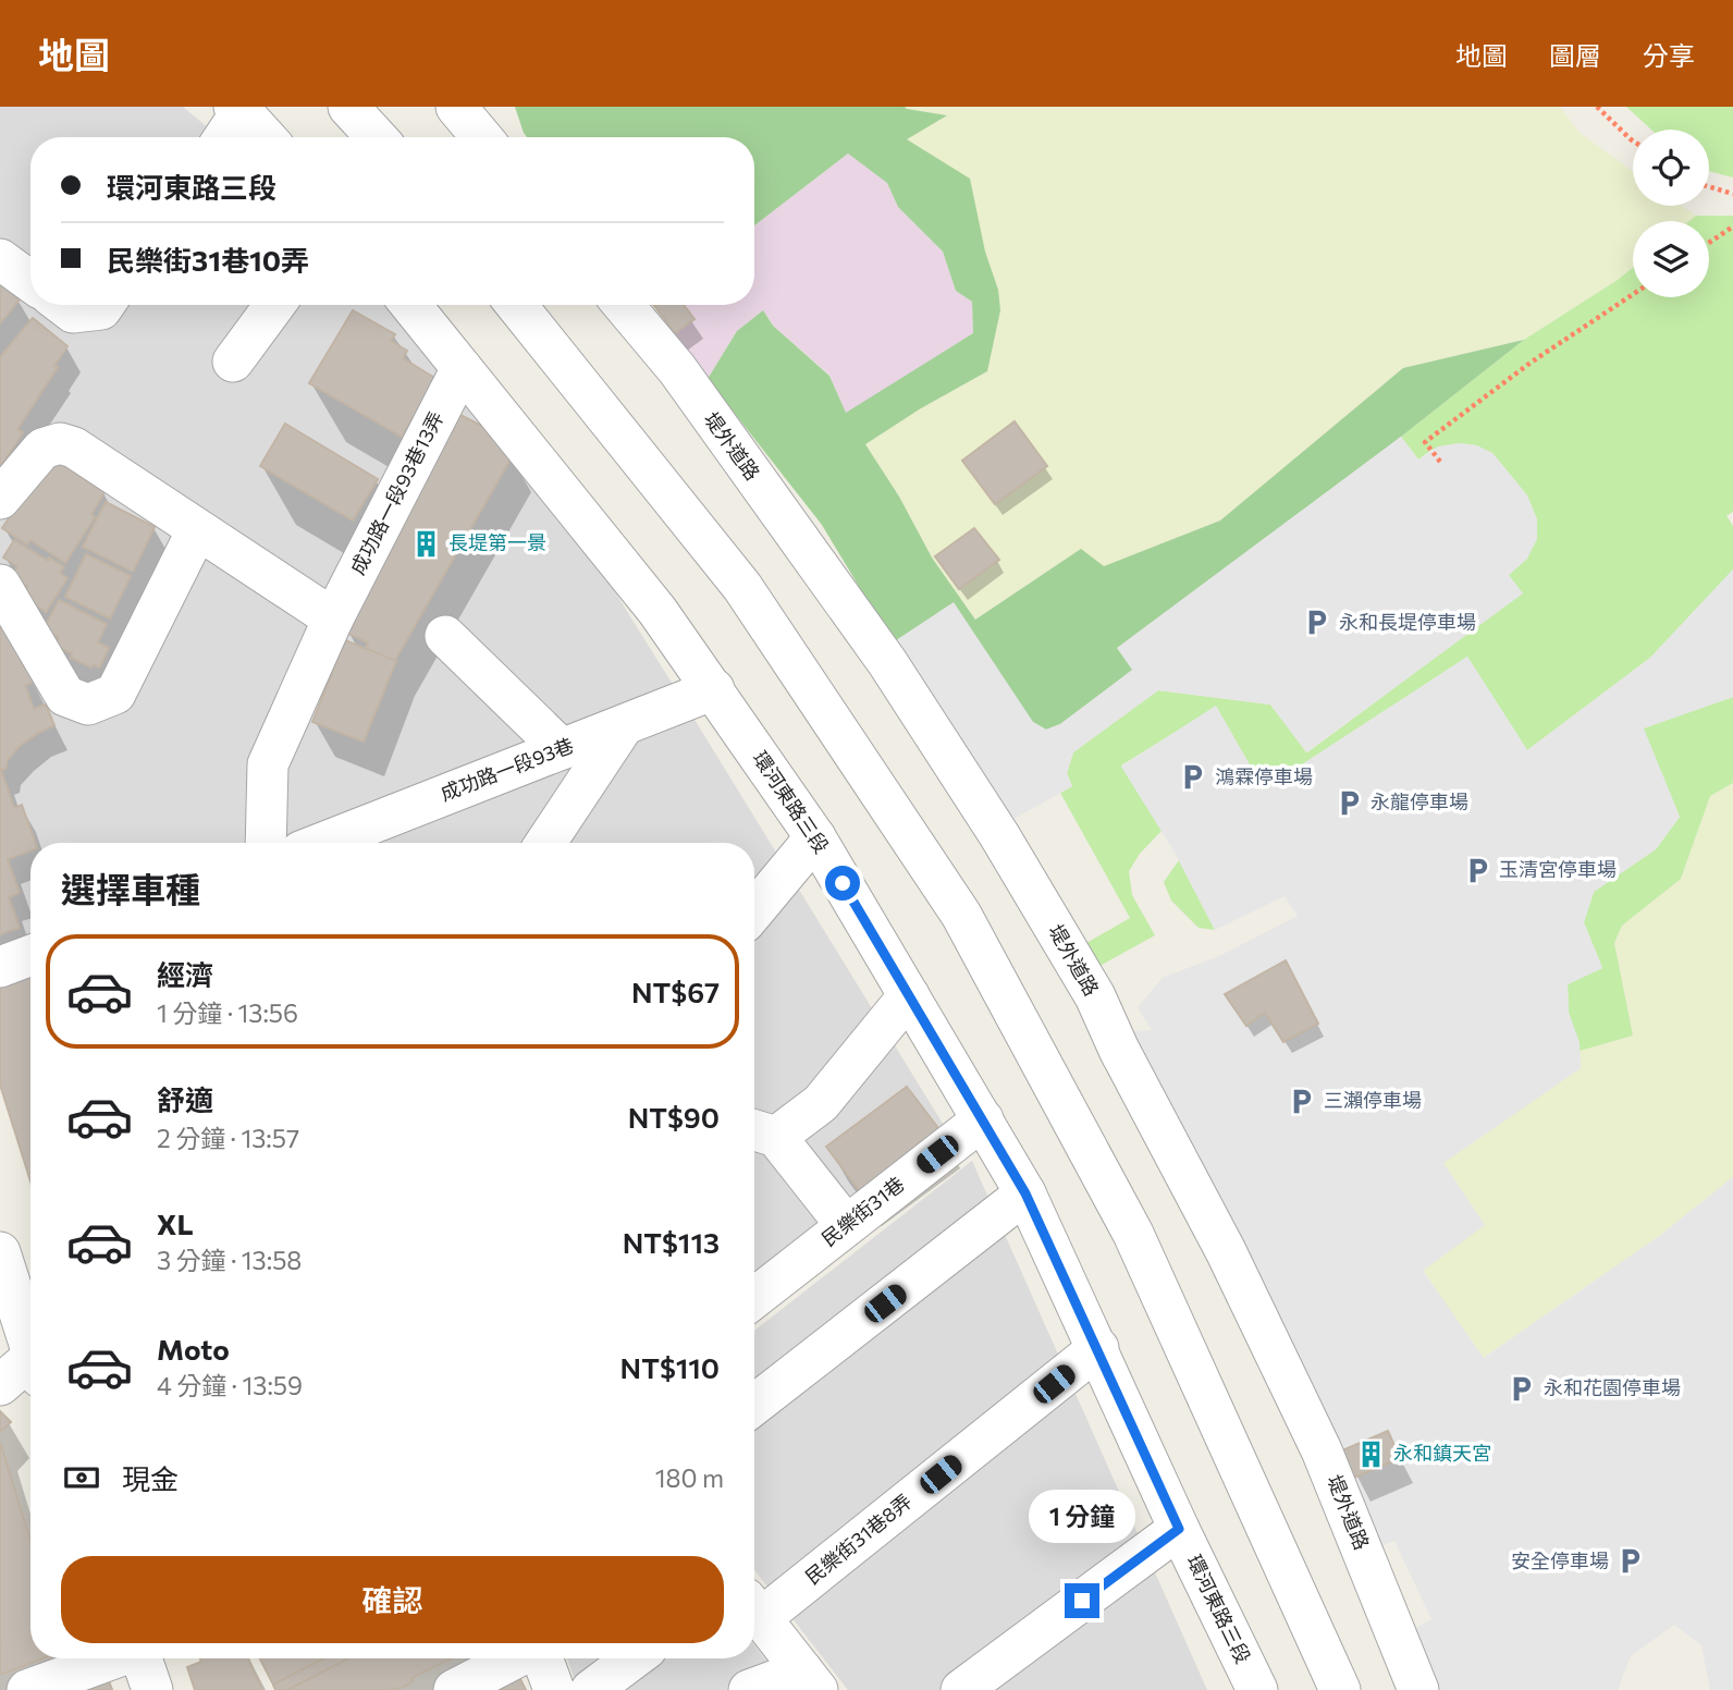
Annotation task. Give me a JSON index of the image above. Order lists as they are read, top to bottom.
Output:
{
  "streets": {
    "street": [
      "堤外道路",
      "成功路一段93巷13弄",
      "成功路一段93巷",
      "環河東路三段",
      "民樂街31巷",
      "民樂街31巷8弄"
    ]
  },
  "crossings": [
    ["成功路一段93巷13弄", "環河東路三段"],
    ["成功路一段93巷", "環河東路三段"],
    ["環河東路三段", "民樂街31巷"],
    ["環河東路三段", "民樂街31巷8弄"]
  ],
  "places": {
    "building": ["長堤第一景", "永和鎮天宮"],
    "parking": [
      "永和長堤停車場",
      "鴻霖停車場",
      "永龍停車場",
      "玉清宮停車場",
      "三瀨停車場",
      "永和花園停車場",
      "安全停車場"
    ]
  },
  "page": {
    "header": "地圖",
    "nav": ["地圖", "圖層", "分享"],
    "banner": ["環河東路三段", "民樂街31巷10弄"],
    "heading": "選擇車種",
    "list": [
      {
        "name": "經濟",
        "note": "1 分鐘 · 13:56",
        "value": "NT$67"
      },
      {
        "name": "舒適",
        "note": "2 分鐘 · 13:57",
        "value": "NT$90"
      },
      {
        "name": "XL",
        "note": "3 分鐘 · 13:58",
        "value": "NT$113"
      },
      {
        "name": "Moto",
        "note": "4 分鐘 · 13:59",
        "value": "NT$110"
      }
    ],
    "pay": ["現金", "180 m"],
    "bubble": "1 分鐘",
    "buttons": "確認"
  }
}
